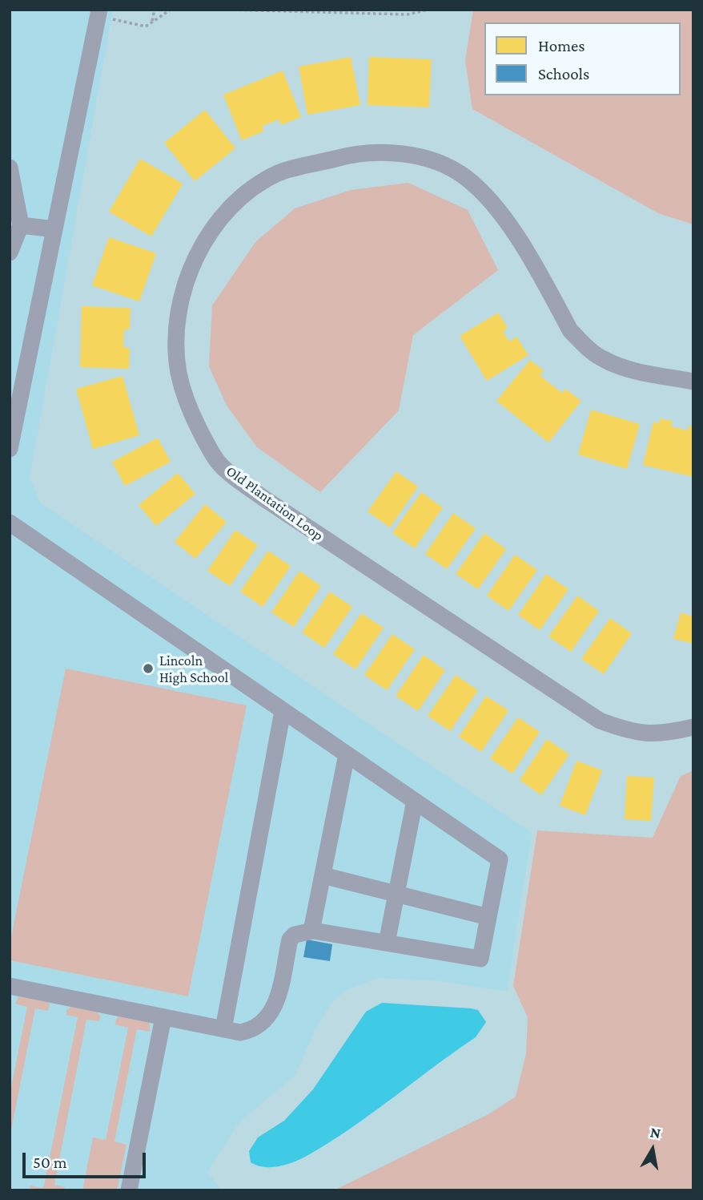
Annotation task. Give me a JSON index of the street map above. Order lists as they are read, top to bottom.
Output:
{
  "streets": {
    "street": ["Old Plantation Loop"]
  },
  "places": ["Lincoln High School"],
  "legend": ["Homes", "Schools"],
  "scale_bar": "50 m",
  "north": "top"
}
